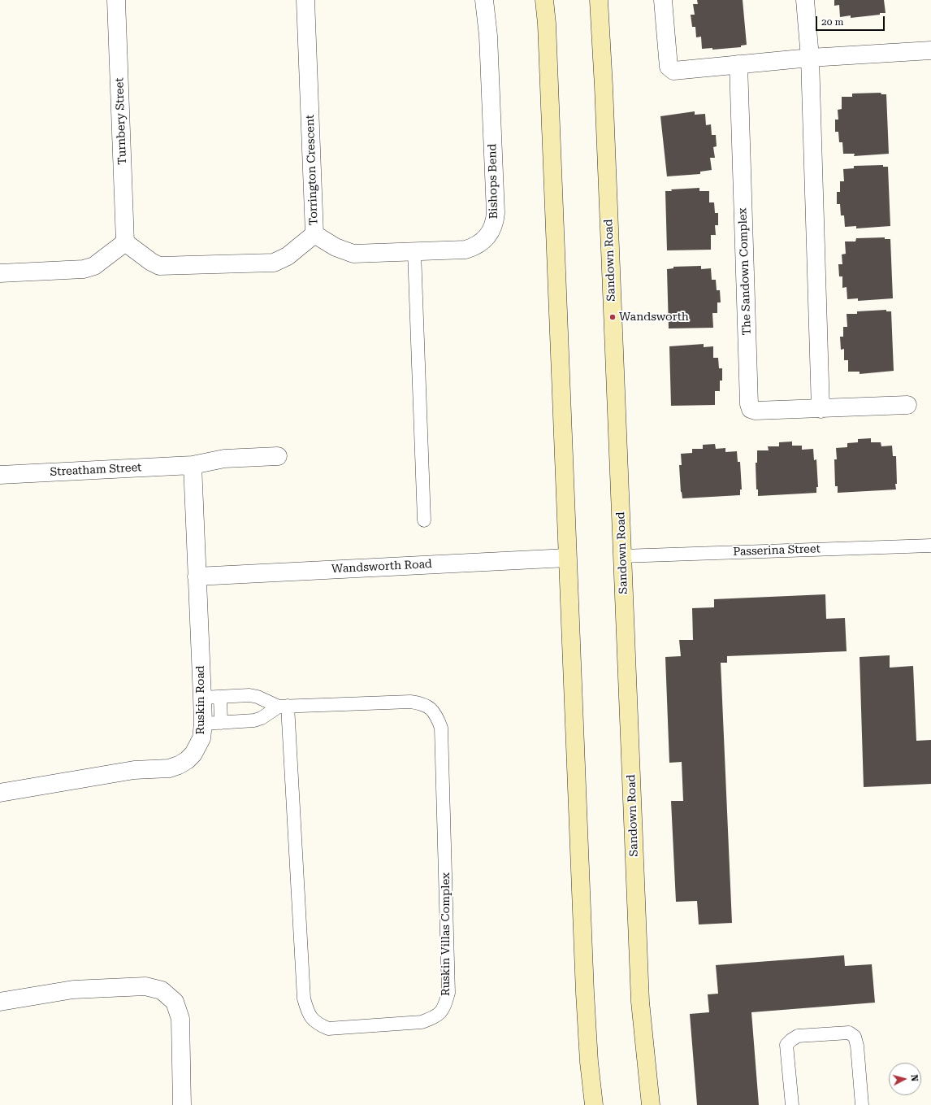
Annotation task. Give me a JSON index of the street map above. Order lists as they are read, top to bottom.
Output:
{
  "streets": {
    "main road": ["Sandown Road"],
    "street": [
      "Turnbery Street",
      "Torrington Crescent",
      "Bishops Bend",
      "The Sandown Complex",
      "Streatham Street",
      "Wandsworth Road",
      "Ruskin Road"
    ],
    "lane": ["Passerina Street", "Ruskin Villas Complex"]
  },
  "crossings": [
    ["Turnbery Street", "Torrington Crescent"],
    ["Torrington Crescent", "Bishops Bend"],
    ["Sandown Road", "Passerina Street"],
    ["Streatham Street", "Ruskin Road"],
    ["Wandsworth Road", "Ruskin Road"],
    ["Ruskin Road", "Ruskin Villas Complex"]
  ],
  "places": ["Wandsworth"],
  "scale_bar": "20 m",
  "north": "right"
}
